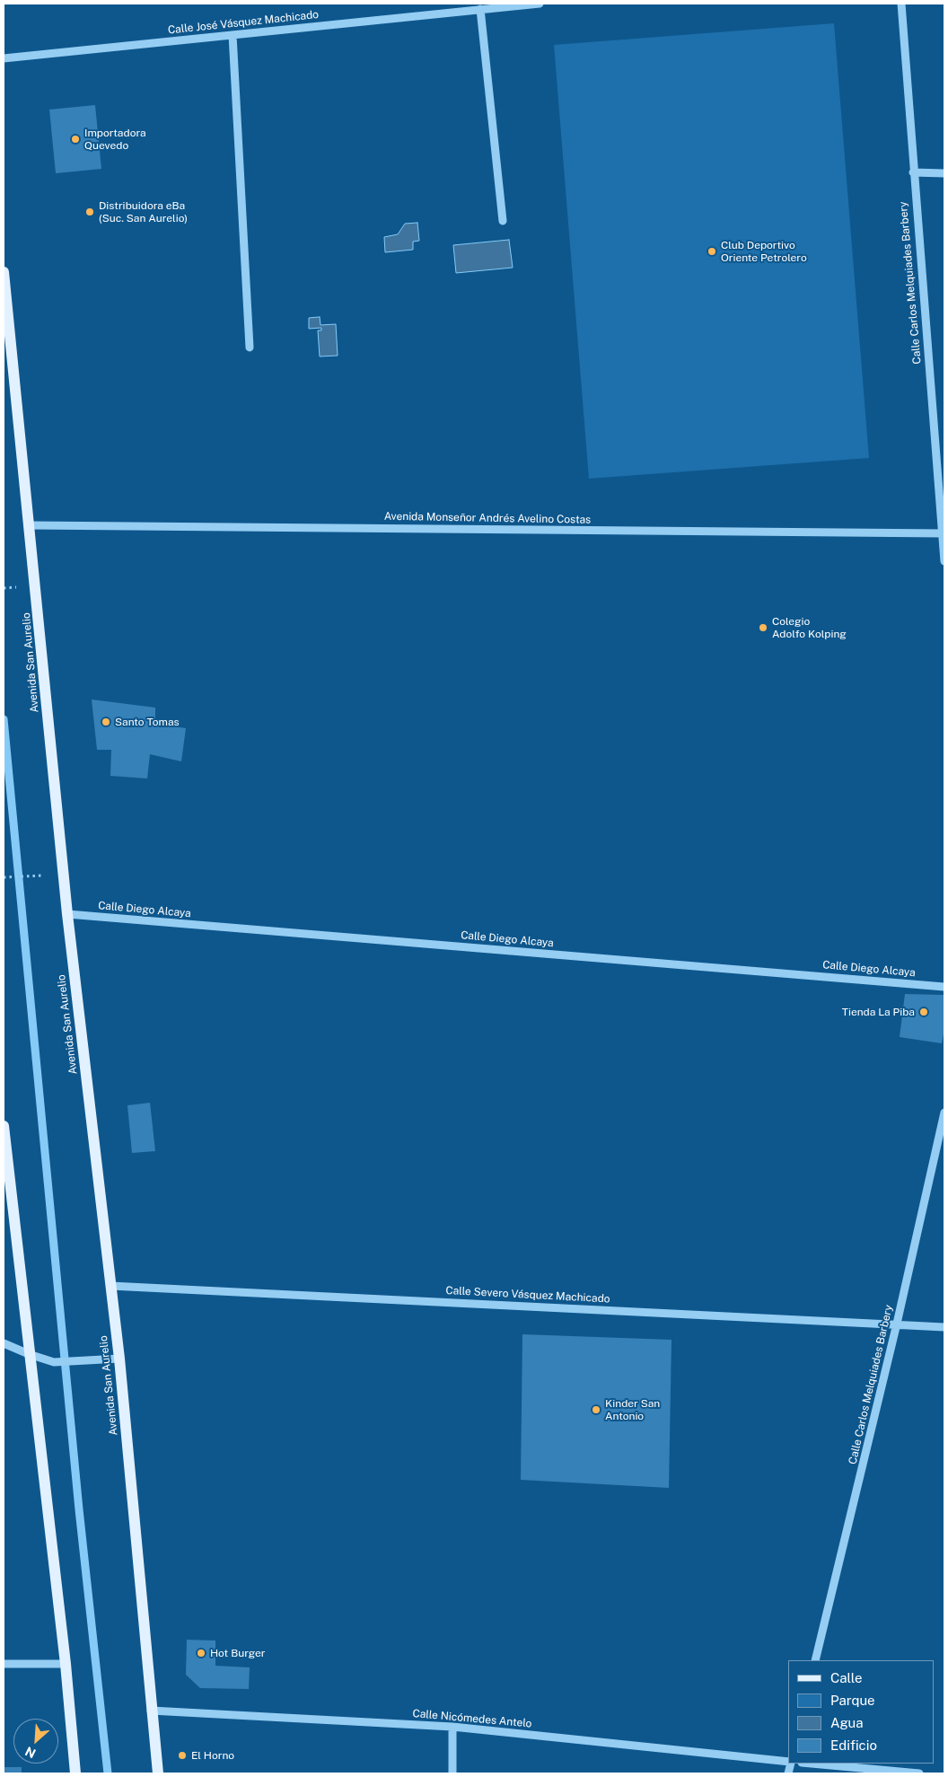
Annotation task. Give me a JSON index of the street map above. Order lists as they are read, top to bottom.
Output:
{
  "streets": {
    "main road": ["Avenida San Aurelio"],
    "street": [
      "Calle José Vásquez Machicado",
      "Calle Carlos Melquiades Barbery",
      "Avenida Monseñor Andrés Avelino Costas",
      "Calle Diego Alcaya",
      "Calle Severo Vásquez Machicado",
      "Calle Nicómedes Antelo"
    ]
  },
  "crossings": [
    ["Calle Carlos Melquiades Barbery", "Avenida Monseñor Andrés Avelino Costas"],
    ["Calle Carlos Melquiades Barbery", "Calle Severo Vásquez Machicado"],
    ["Avenida Monseñor Andrés Avelino Costas", "Avenida San Aurelio"],
    ["Avenida San Aurelio", "Calle Diego Alcaya"],
    ["Avenida San Aurelio", "Calle Severo Vásquez Machicado"],
    ["Avenida San Aurelio", "Calle Nicómedes Antelo"]
  ],
  "places": [
    "Importadora Quevedo",
    "Distribuidora eBa (Suc. San Aurelio)",
    "Club Deportivo Oriente Petrolero",
    "Colegio Adolfo Kolping",
    "Santo Tomas",
    "Tienda La Piba",
    "Kinder San Antonio",
    "Hot Burger",
    "El Horno"
  ],
  "legend": [
    "Calle",
    "Parque",
    "Agua",
    "Edificio"
  ],
  "north": "bottom left"
}
